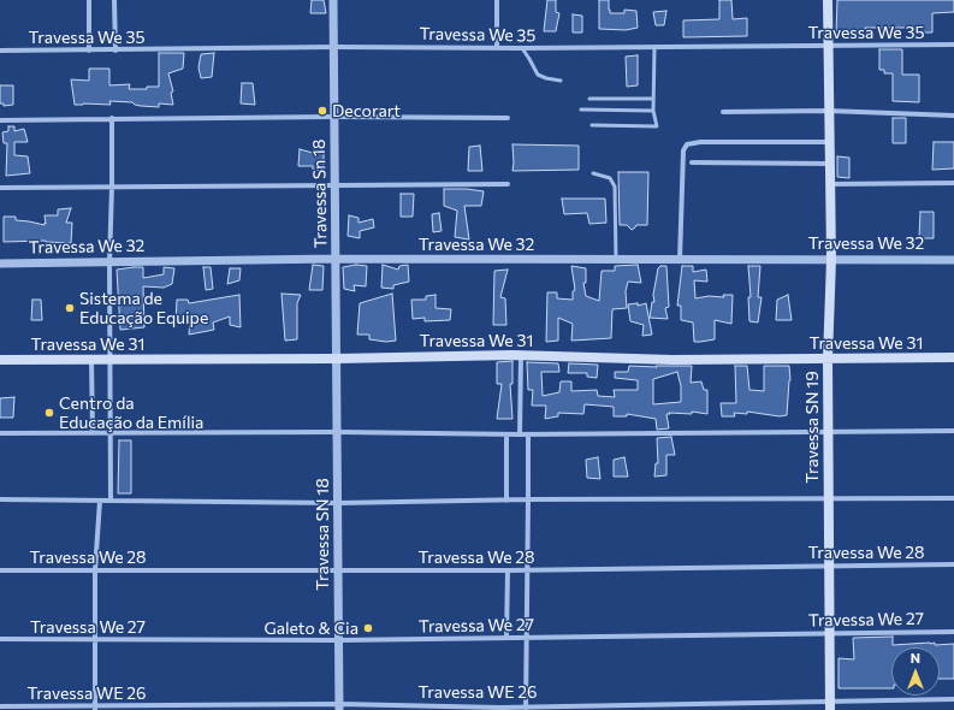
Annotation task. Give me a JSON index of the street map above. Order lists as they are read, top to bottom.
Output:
{
  "streets": {
    "main road": ["Travessa We 31", "Travessa SN 19"],
    "street": [
      "Travessa We 35",
      "Travessa Sn 18",
      "Travessa We 32",
      "Travessa SN 18",
      "Travessa We 28",
      "Travessa We 27",
      "Travessa WE 26"
    ]
  },
  "crossings": [
    ["Travessa We 35", "Travessa Sn 18"],
    ["Travessa We 35", "Travessa SN 19"],
    ["Travessa Sn 18", "Travessa We 32"],
    ["Travessa Sn 18", "Travessa We 31"],
    ["Travessa Sn 18", "Travessa SN 18"],
    ["Travessa We 32", "Travessa SN 19"],
    ["Travessa We 31", "Travessa SN 19"],
    ["Travessa We 31", "Travessa SN 18"],
    ["Travessa SN 19", "Travessa We 28"],
    ["Travessa SN 19", "Travessa We 27"],
    ["Travessa SN 19", "Travessa WE 26"],
    ["Travessa SN 18", "Travessa We 28"],
    ["Travessa SN 18", "Travessa We 27"],
    ["Travessa SN 18", "Travessa WE 26"]
  ],
  "places": [
    "Decorart",
    "Sistema de Educação Equipe",
    "Centro da Educação da Emília",
    "Galeto & Cia"
  ],
  "north": "top"
}
